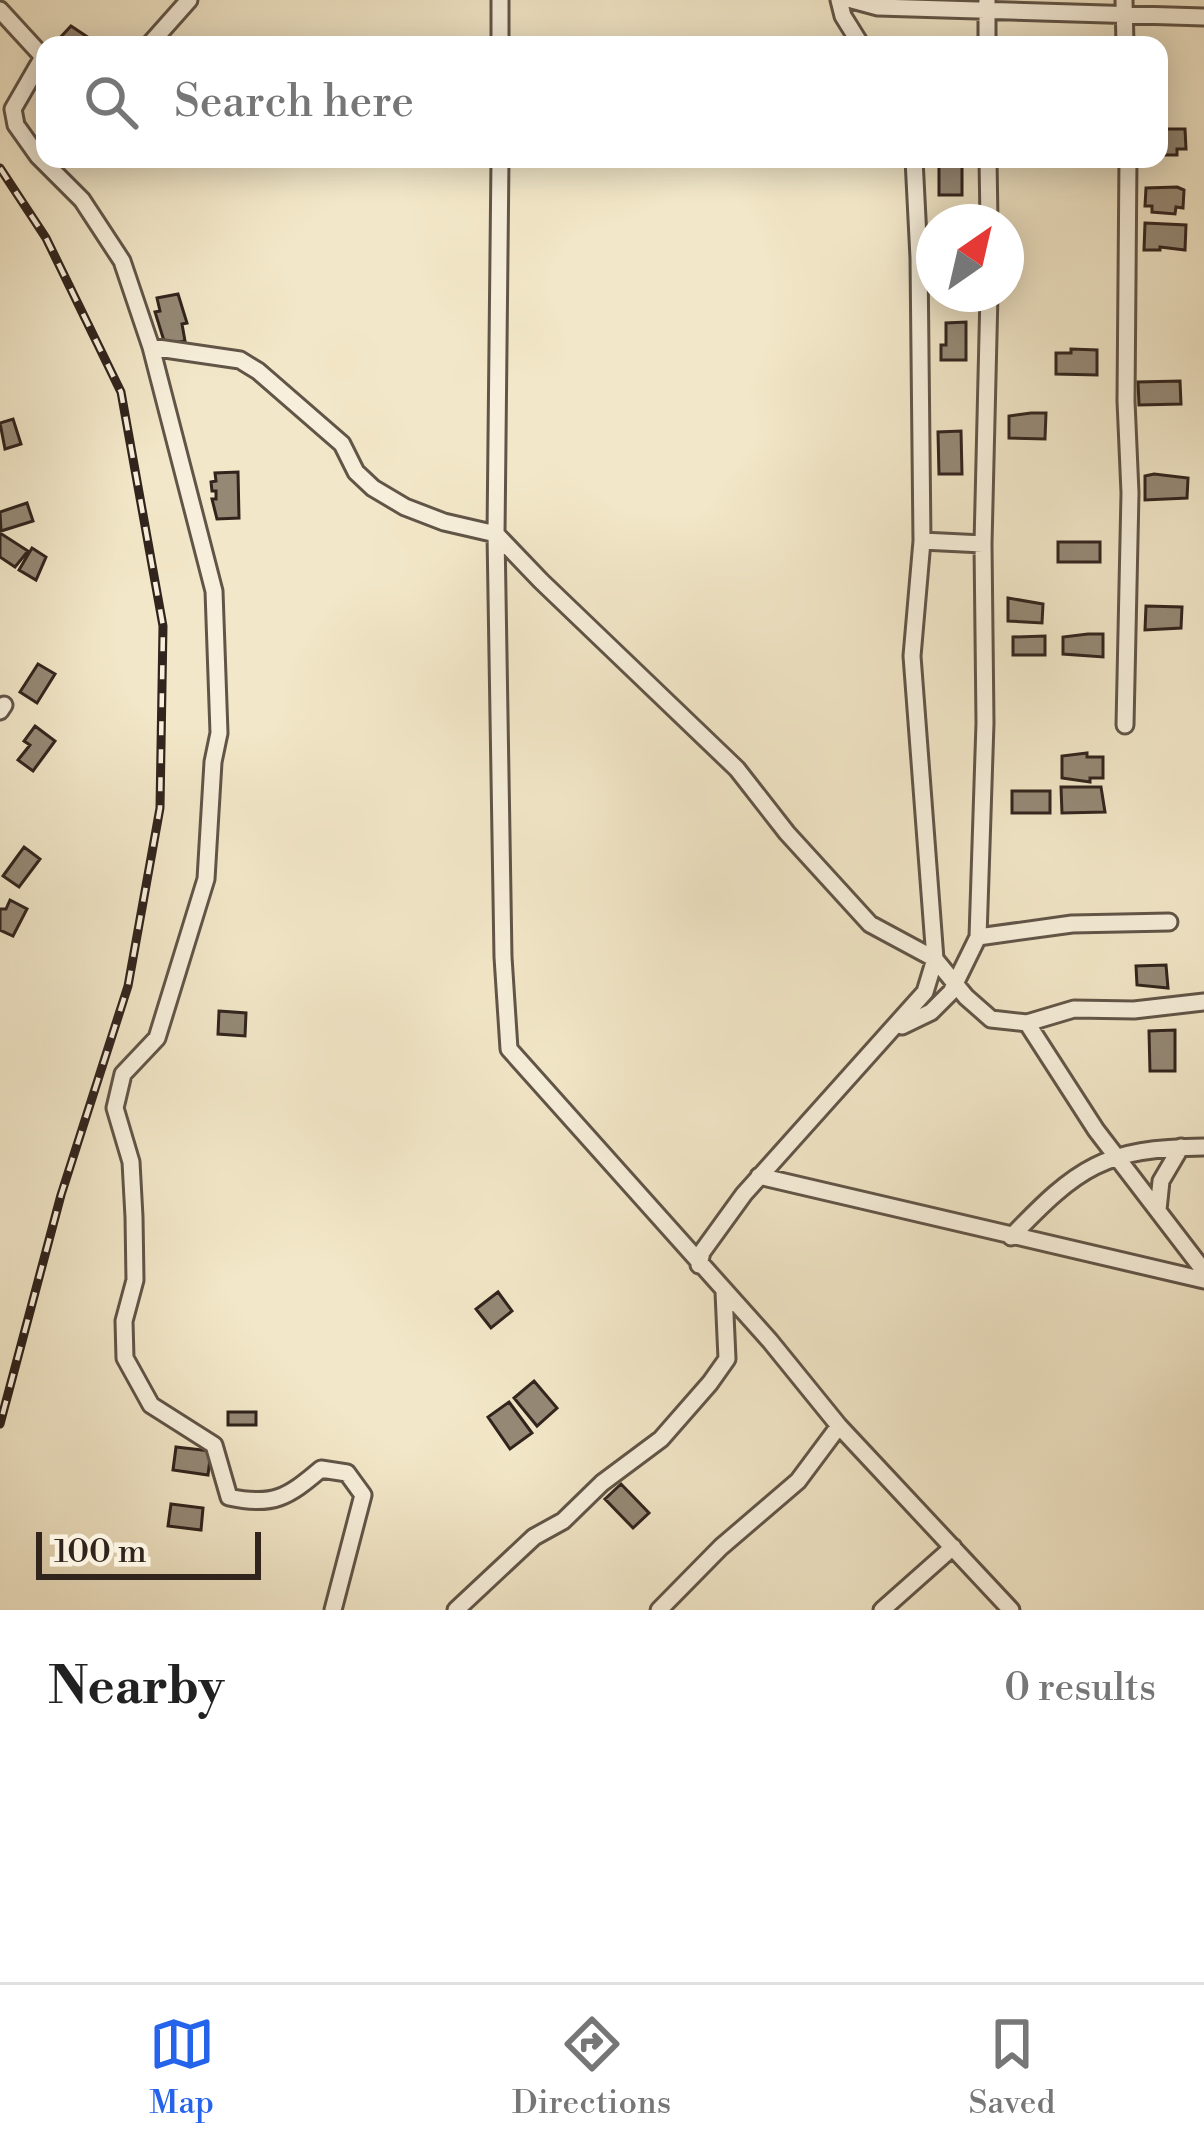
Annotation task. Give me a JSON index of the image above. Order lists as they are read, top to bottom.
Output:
{
  "scale_bar": "100 m",
  "north": "top right",
  "page": {
    "search": "Search here",
    "scale": "100 m",
    "heading": ["Nearby", "0 results"],
    "nav": ["Map", "Directions", "Saved"]
  }
}
